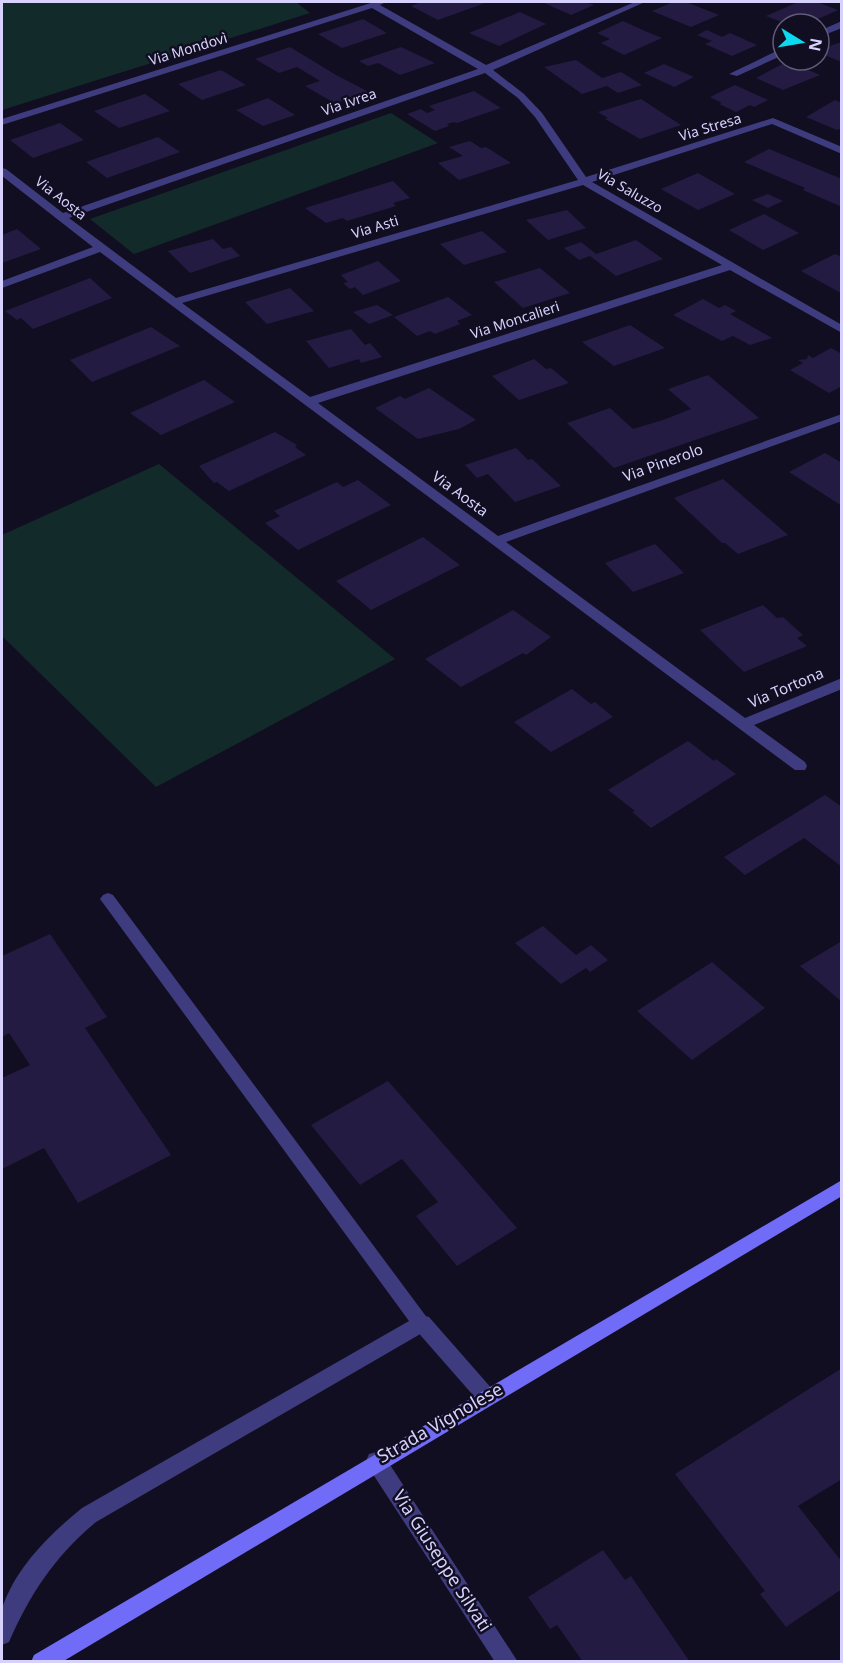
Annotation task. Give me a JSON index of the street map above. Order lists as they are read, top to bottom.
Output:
{
  "streets": {
    "main road": ["Strada Vignolese"],
    "street": [
      "Via Mondovì",
      "Via Ivrea",
      "Via Stresa",
      "Via Saluzzo",
      "Via Aosta",
      "Via Asti",
      "Via Moncalieri",
      "Via Pinerolo",
      "Via Tortona",
      "Via Giuseppe Silvati"
    ]
  },
  "crossings": [
    ["Via Mondovì", "Via Saluzzo"],
    ["Via Ivrea", "Via Saluzzo"],
    ["Via Ivrea", "Via Aosta"],
    ["Via Stresa", "Via Saluzzo"],
    ["Via Stresa", "Via Asti"],
    ["Via Saluzzo", "Via Asti"],
    ["Via Saluzzo", "Via Moncalieri"],
    ["Via Aosta", "Via Asti"],
    ["Via Aosta", "Via Moncalieri"],
    ["Via Aosta", "Via Pinerolo"],
    ["Via Aosta", "Via Tortona"],
    ["Strada Vignolese", "Via Giuseppe Silvati"]
  ],
  "north": "right"
}
